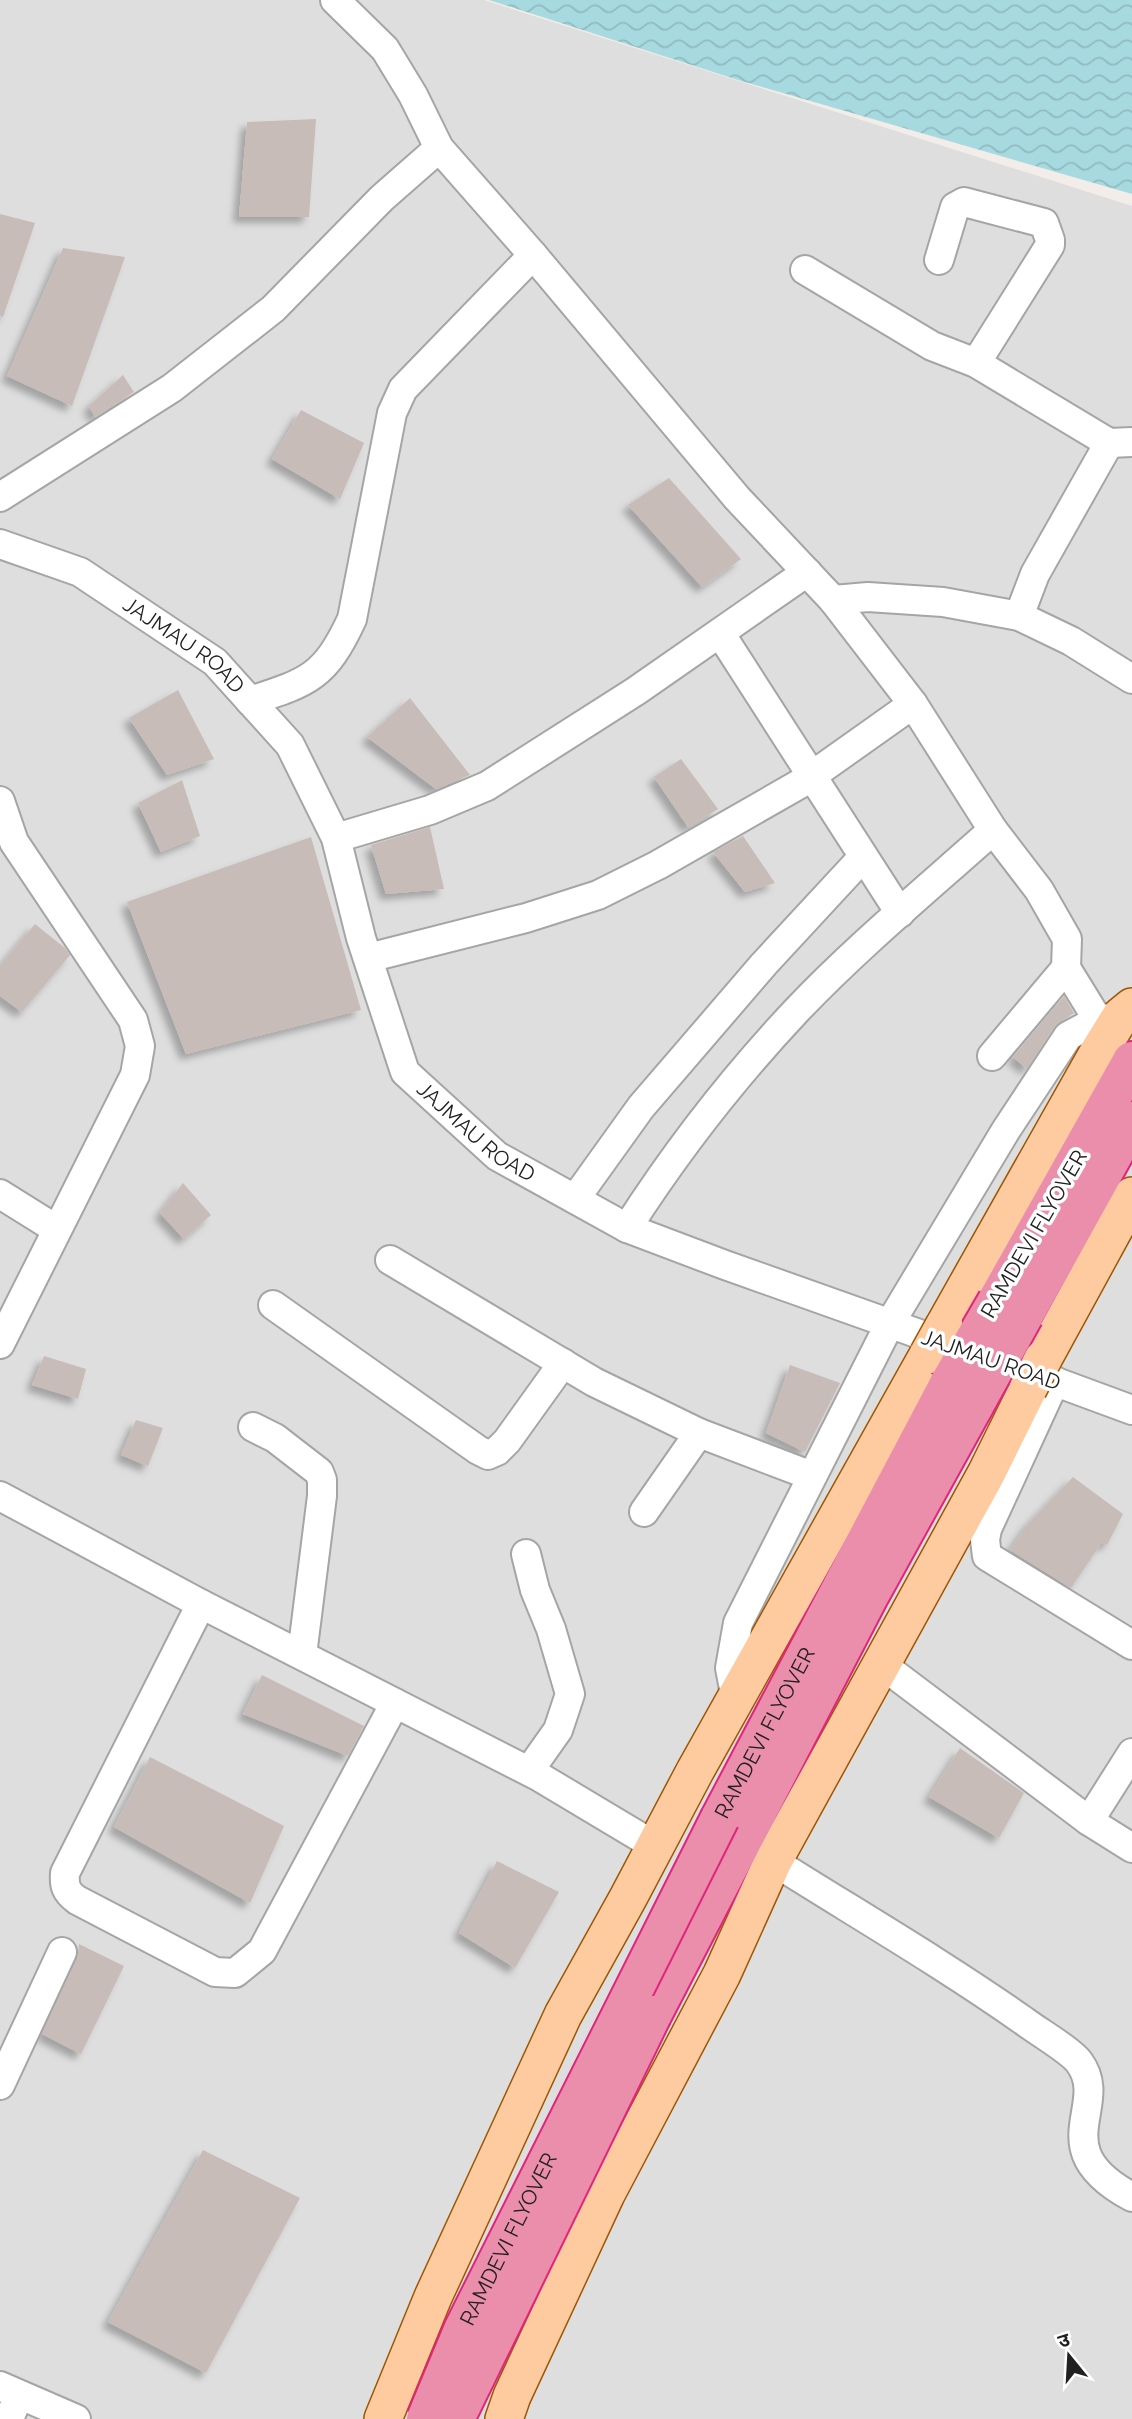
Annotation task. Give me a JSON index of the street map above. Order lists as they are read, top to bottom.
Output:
{
  "streets": {
    "highway": ["RAMDEVI FLYOVER"],
    "street": ["JAJMAU ROAD"]
  },
  "north": "top"
}
